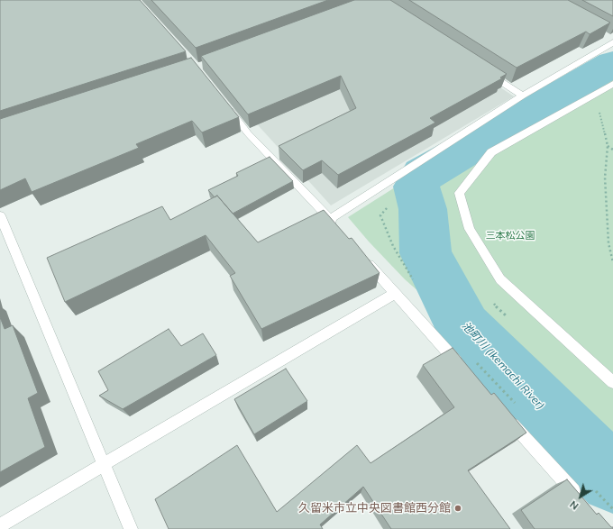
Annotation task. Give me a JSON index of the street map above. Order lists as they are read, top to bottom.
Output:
{
  "water": ["池町川 (Ikemachi River)"],
  "parks": ["三本松公園"],
  "places": ["久留米市立中央図書館西分館"],
  "north": "bottom left"
}
